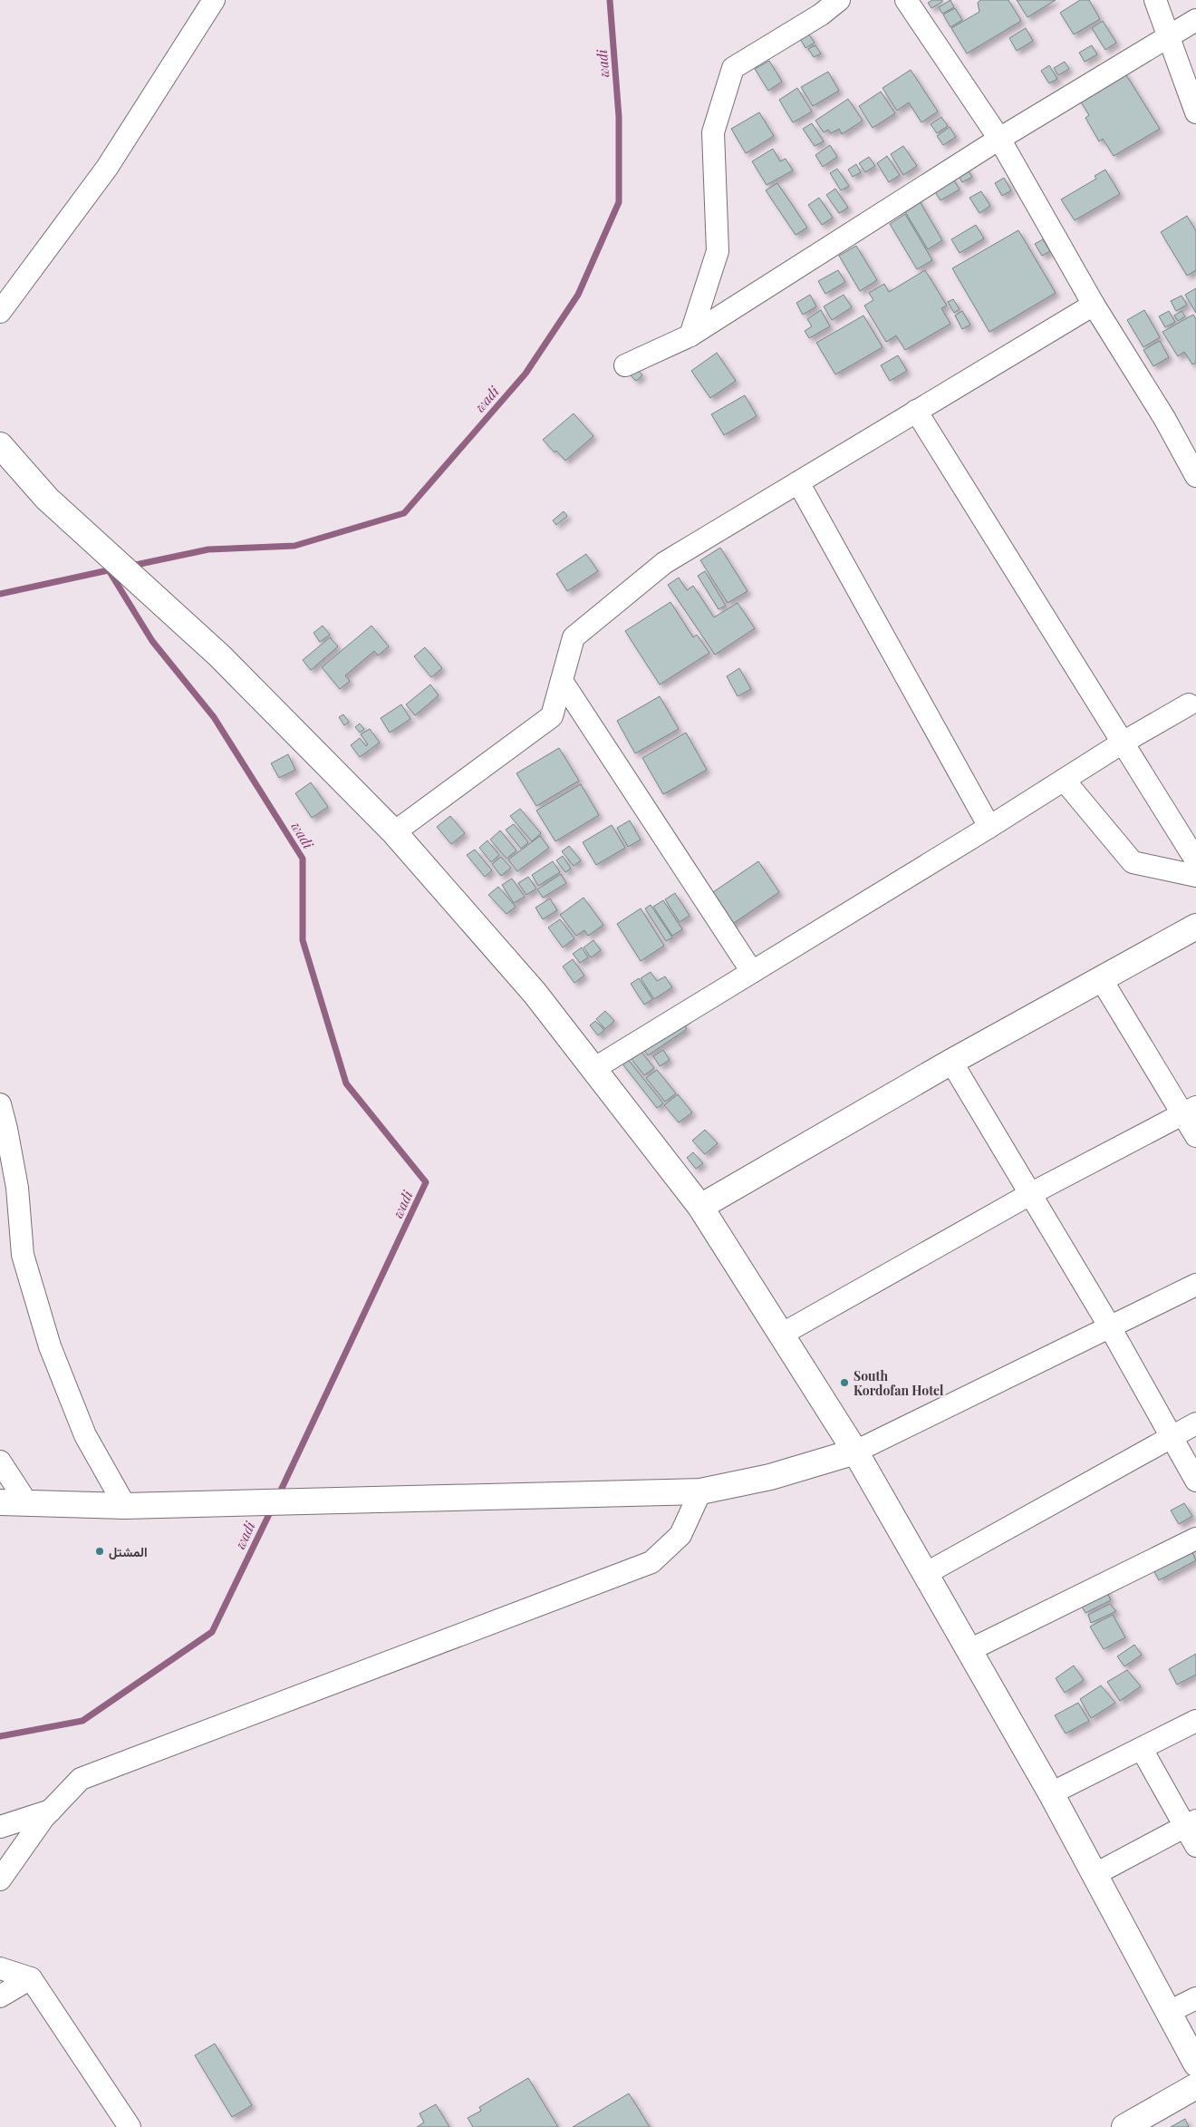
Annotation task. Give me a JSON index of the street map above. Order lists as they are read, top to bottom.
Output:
{
  "water": ["wadi"],
  "places": ["South Kordofan Hotel", "المشتل"]
}
